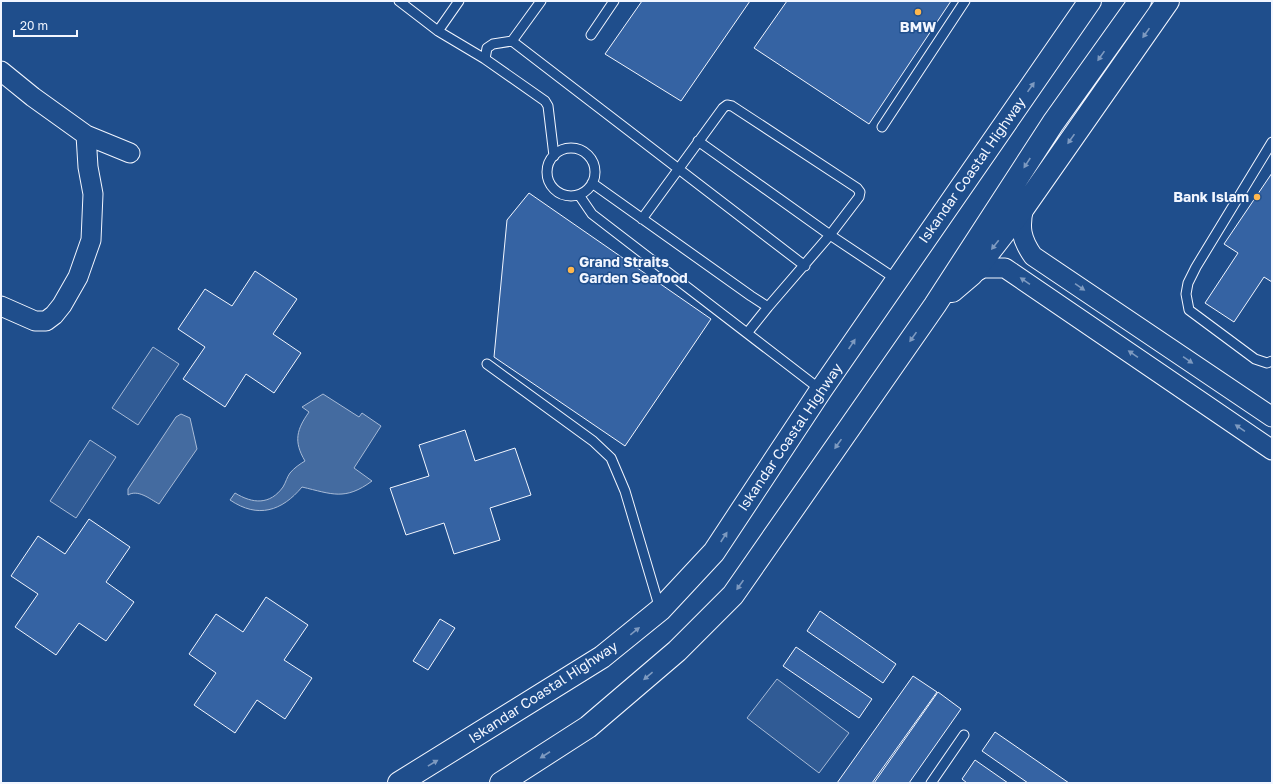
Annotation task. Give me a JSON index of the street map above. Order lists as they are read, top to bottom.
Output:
{
  "streets": {
    "highway": ["Iskandar Coastal Highway"]
  },
  "places": ["BMW", "Bank Islam", "Grand Straits Garden Seafood"],
  "scale_bar": "20 m"
}
